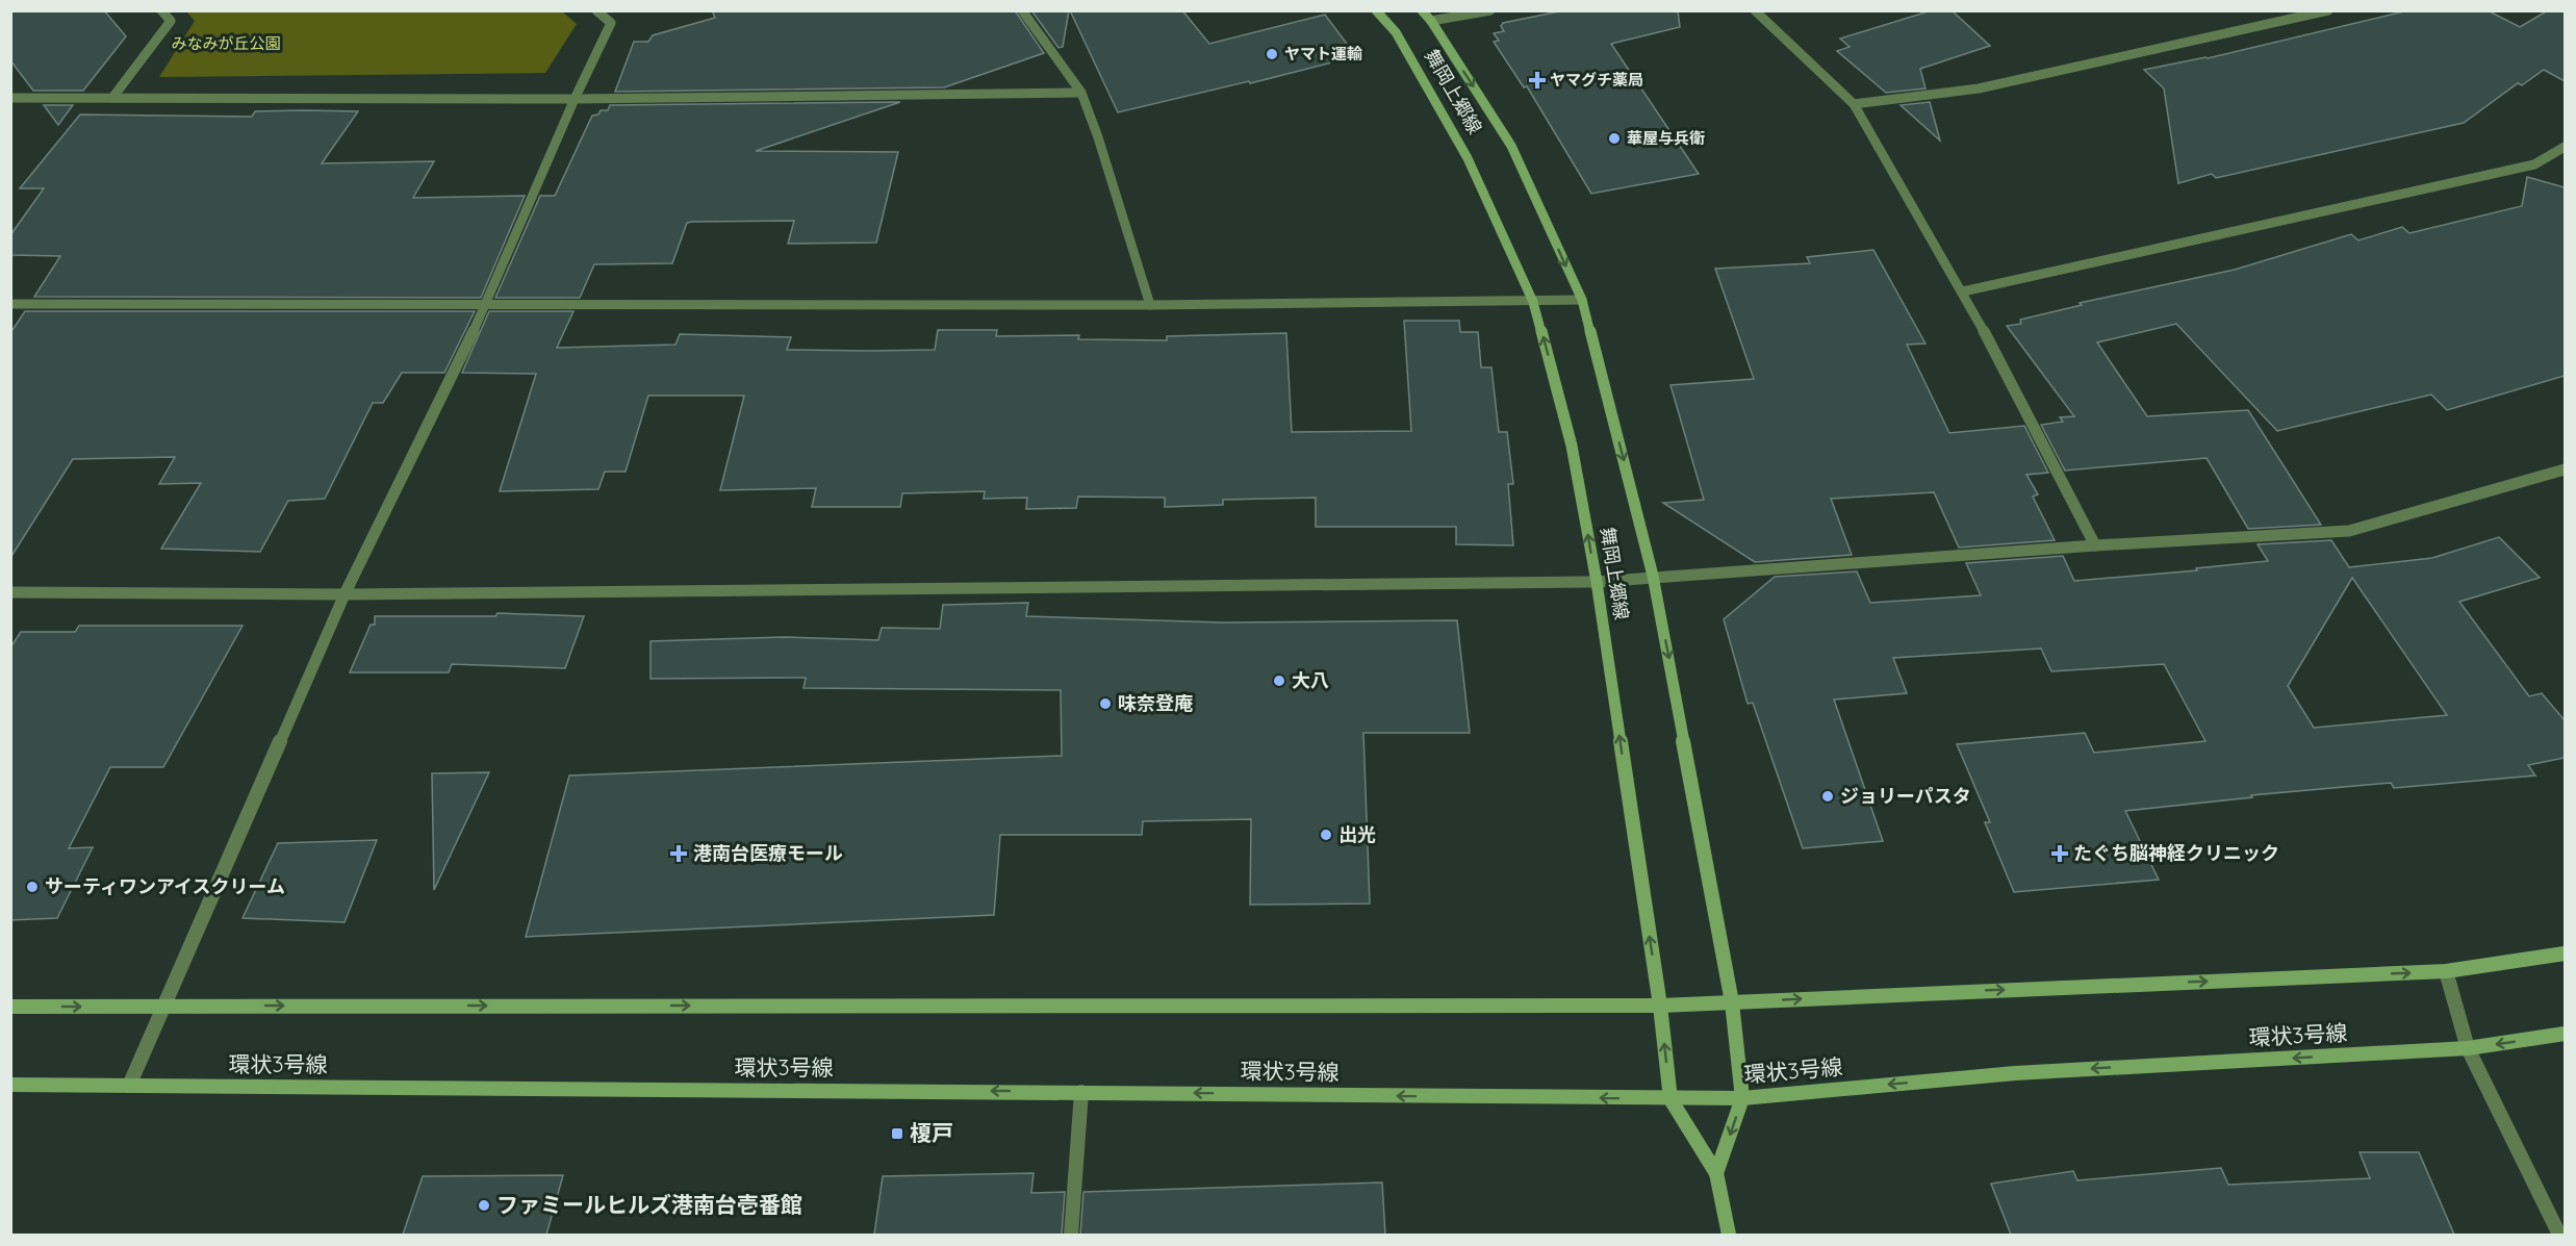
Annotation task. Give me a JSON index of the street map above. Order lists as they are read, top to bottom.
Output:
{
  "streets": {
    "street": ["舞岡上郷線", "環状3号線"]
  },
  "crossings": [
    ["舞岡上郷線", "環状3号線"]
  ],
  "parks": ["みなみが丘公園"],
  "places": {
    "other": [
      "ヤマト運輸",
      "華屋与兵衛",
      "大八",
      "味奈登庵",
      "ジョリーパスタ",
      "出光",
      "サーティワンアイスクリーム",
      "ファミールヒルズ港南台壱番館"
    ],
    "health": ["ヤマグチ薬局", "港南台医療モール", "たぐち脳神経クリニック"],
    "transit": ["榎戸"]
  }
}
